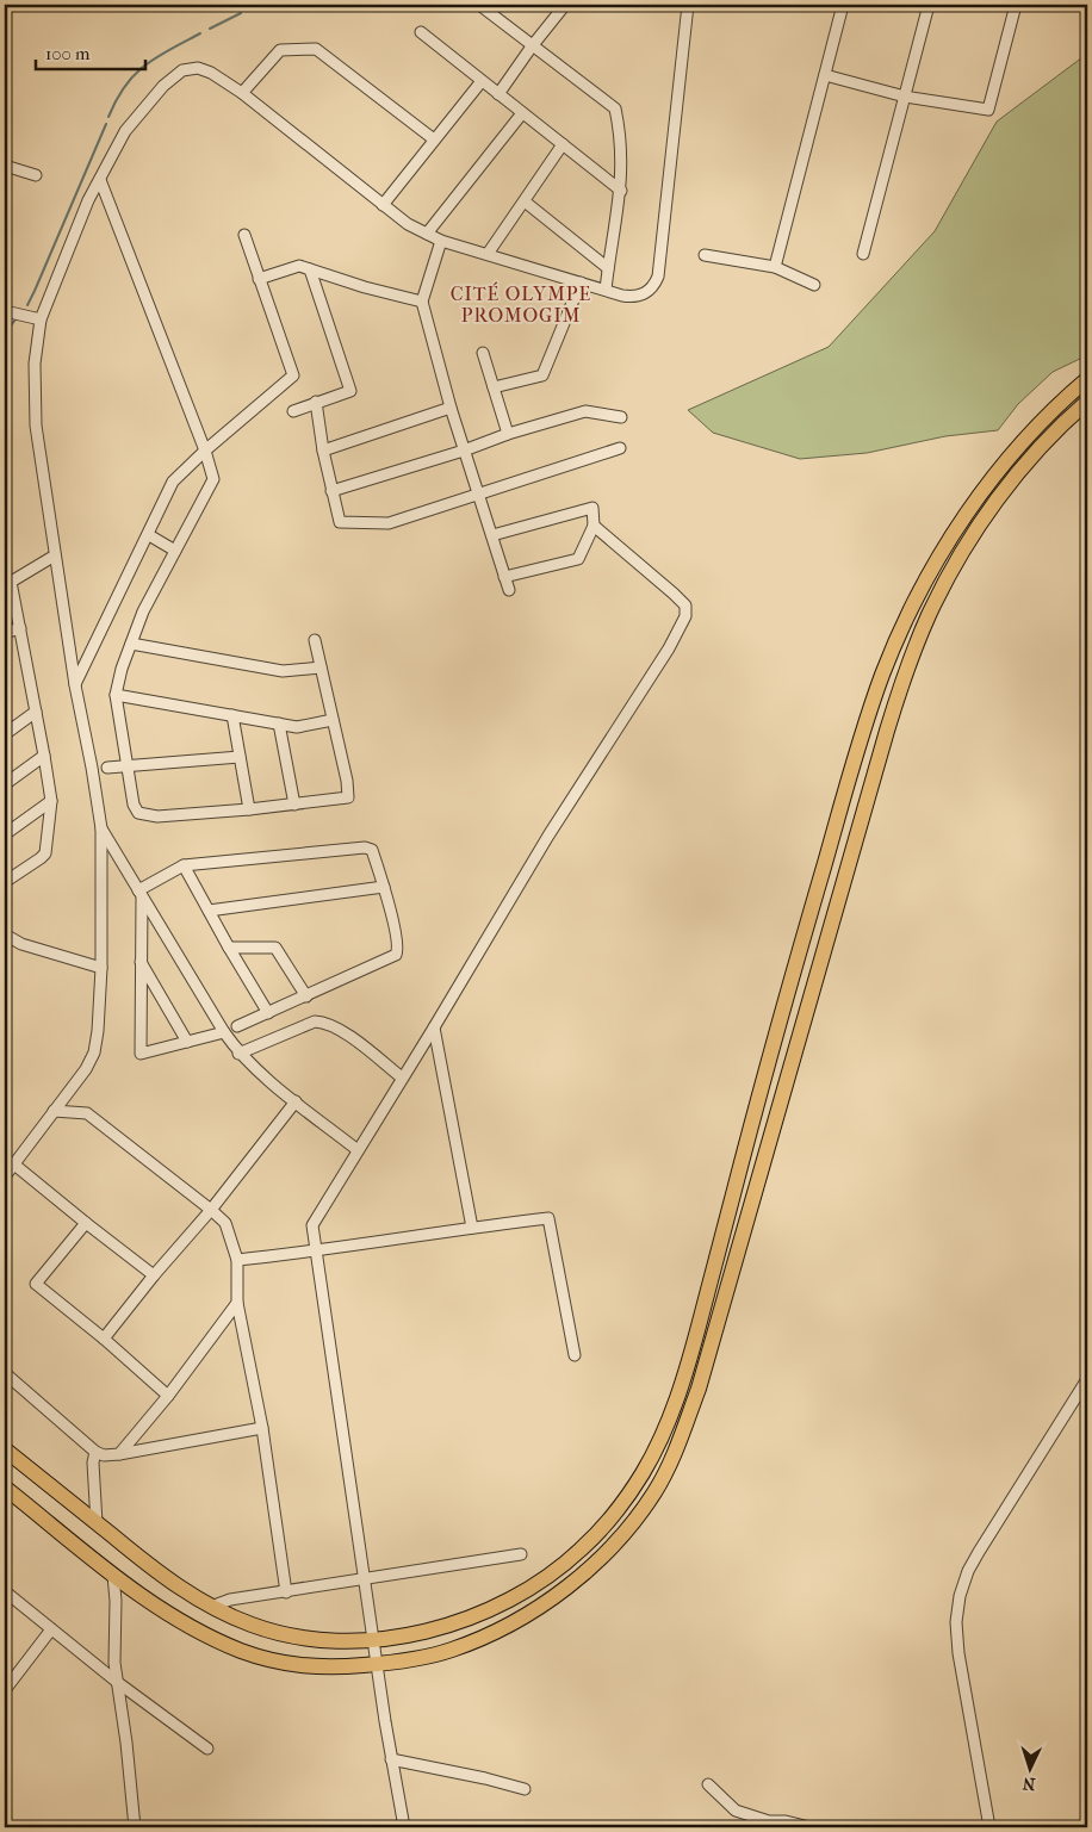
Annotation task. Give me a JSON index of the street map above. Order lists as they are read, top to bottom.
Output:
{
  "districts": ["CITÉ OLYMPE PROMOGIM"],
  "scale_bar": "100 m",
  "north": "bottom"
}
